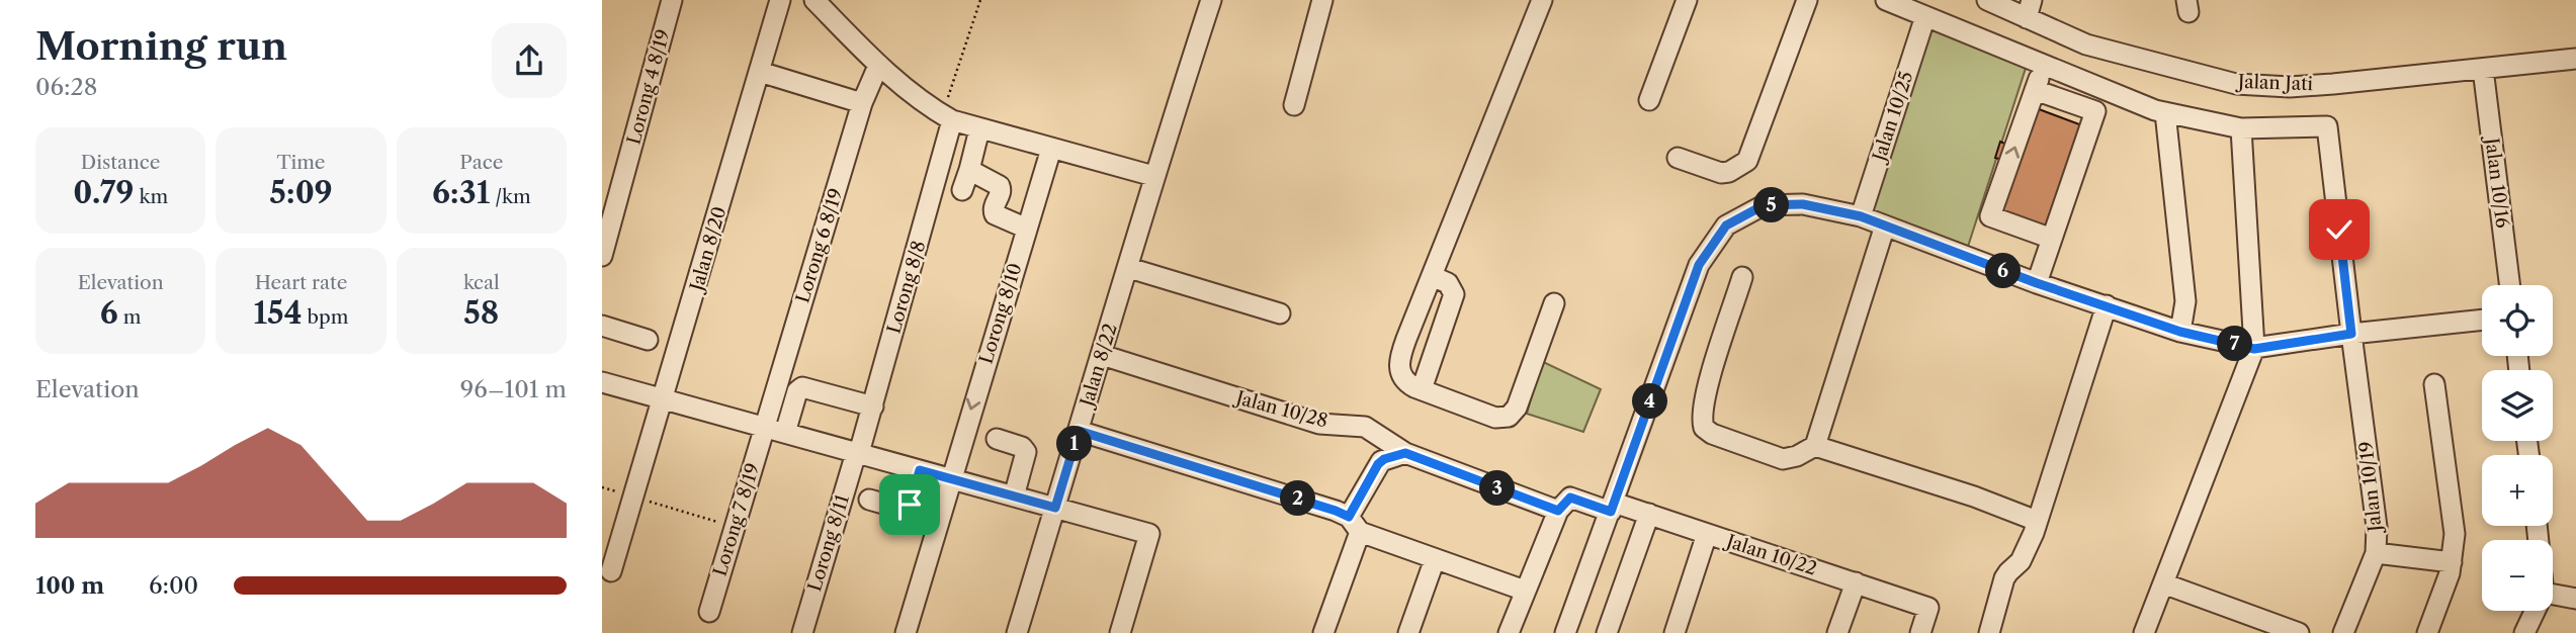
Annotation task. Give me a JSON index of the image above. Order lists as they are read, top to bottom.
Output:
{
  "streets": {
    "street": [
      "Jalan Jati",
      "Lorong 4 8/19",
      "Jalan 10/25",
      "Jalan 10/16",
      "Lorong 6 8/19",
      "Jalan 8/20",
      "Lorong 8/8",
      "Lorong 8/10",
      "Jalan 8/22",
      "Jalan 10/28",
      "Jalan 10/19",
      "Lorong 7 8/19",
      "Lorong 8/11",
      "Jalan 10/22"
    ]
  },
  "crossings": [
    ["Jalan Jati", "Jalan 10/16"],
    ["Lorong 6 8/19", "Lorong 7 8/19"],
    ["Lorong 8/8", "Lorong 8/11"],
    ["Jalan 8/22", "Jalan 10/28"]
  ],
  "one_way": ["Lorong 8/10"],
  "page": {
    "heading": ["Morning run", "06:28"],
    "stats": [
      ["Distance", "0.79 km"],
      ["Time", "5:09"],
      ["Pace", "6:31 /km"],
      ["Elevation", "6 m"],
      ["Heart rate", "154 bpm"],
      ["kcal", "58"]
    ],
    "pins": [
      "5",
      "6",
      "7",
      "4",
      "1",
      "3",
      "2"
    ],
    "map_buttons": ["+", "−"],
    "chart": ["Elevation", "96–101 m"],
    "list": [
      {
        "name": "100 m",
        "note": "6:00"
      }
    ]
  }
}
